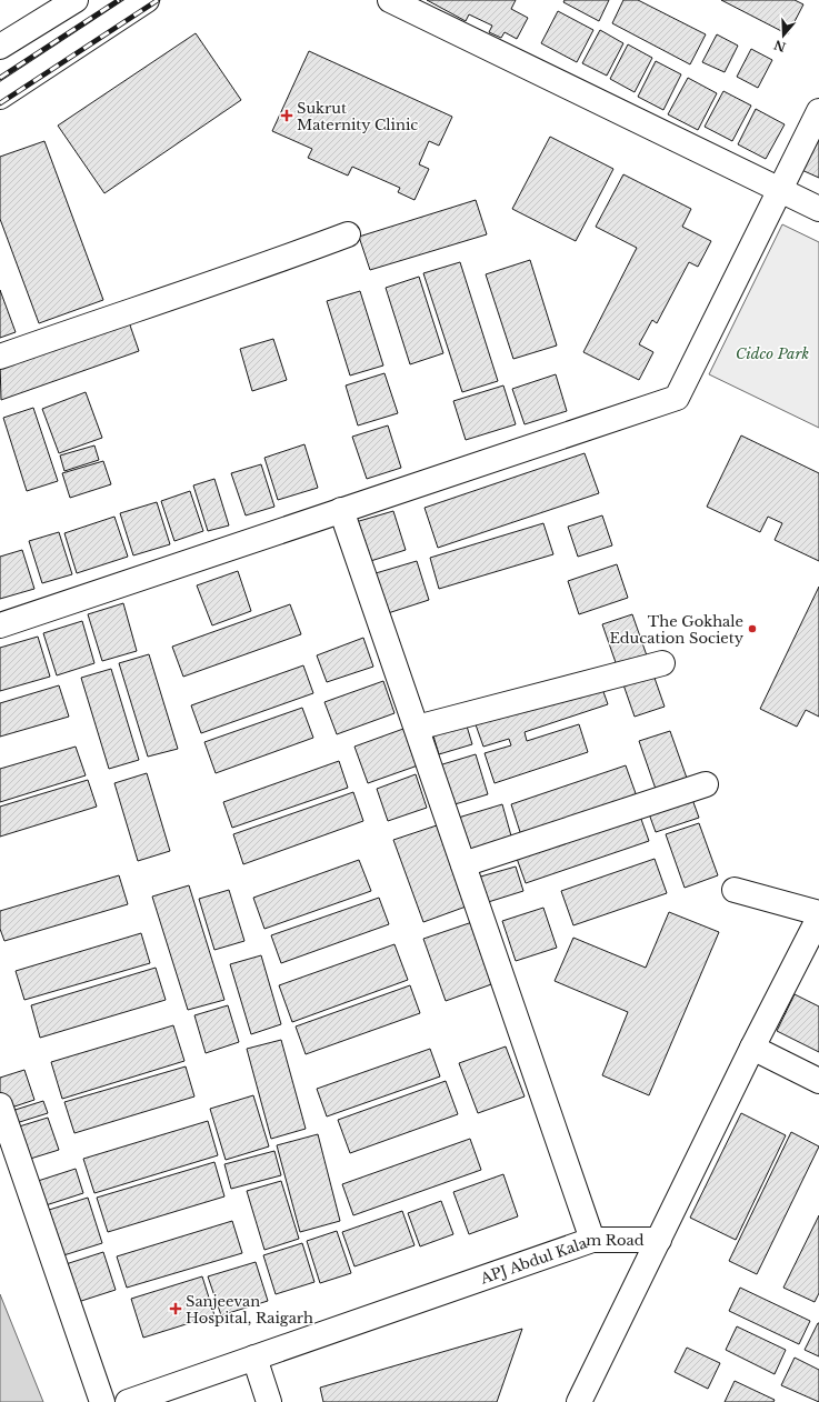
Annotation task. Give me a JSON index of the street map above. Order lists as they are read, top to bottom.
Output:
{
  "streets": {
    "street": ["APJ Abdul Kalam Road"]
  },
  "parks": ["Cidco Park"],
  "places": {
    "health": ["Sukrut Maternity Clinic", "Sanjeevan Hospital, Raigarh"],
    "other": ["The Gokhale Education Society"]
  },
  "north": "bottom"
}
